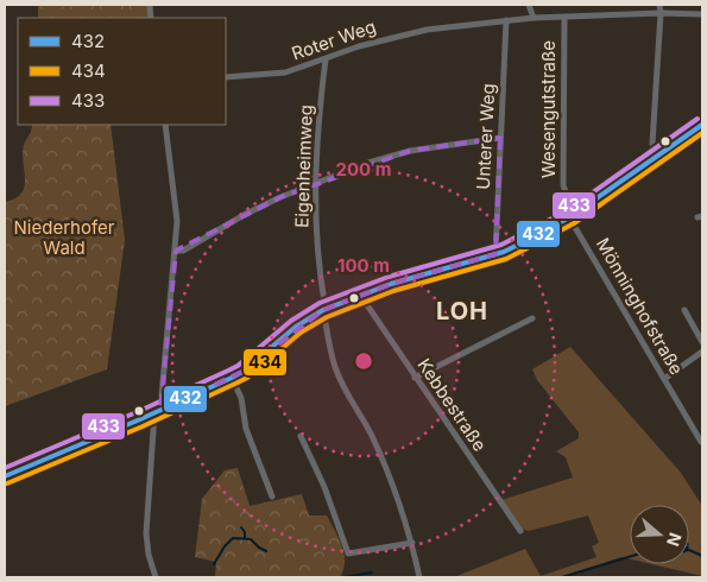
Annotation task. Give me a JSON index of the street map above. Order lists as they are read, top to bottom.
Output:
{
  "streets": {
    "street": [
      "Roter Weg",
      "Wesengutstraße",
      "Unterer Weg",
      "Eigenheimweg",
      "Mönninghofstraße",
      "Kebbestraße"
    ]
  },
  "crossings": [
    ["Roter Weg", "Wesengutstraße"],
    ["Roter Weg", "Unterer Weg"],
    ["Roter Weg", "Eigenheimweg"]
  ],
  "districts": ["LOH"],
  "parks": ["Niederhofer Wald"],
  "lines": ["transit line 433", "transit line 432", "transit line 434"],
  "legend": ["432", "434", "433"],
  "north": "right",
  "rings": ["200 m", "100 m"]
}
